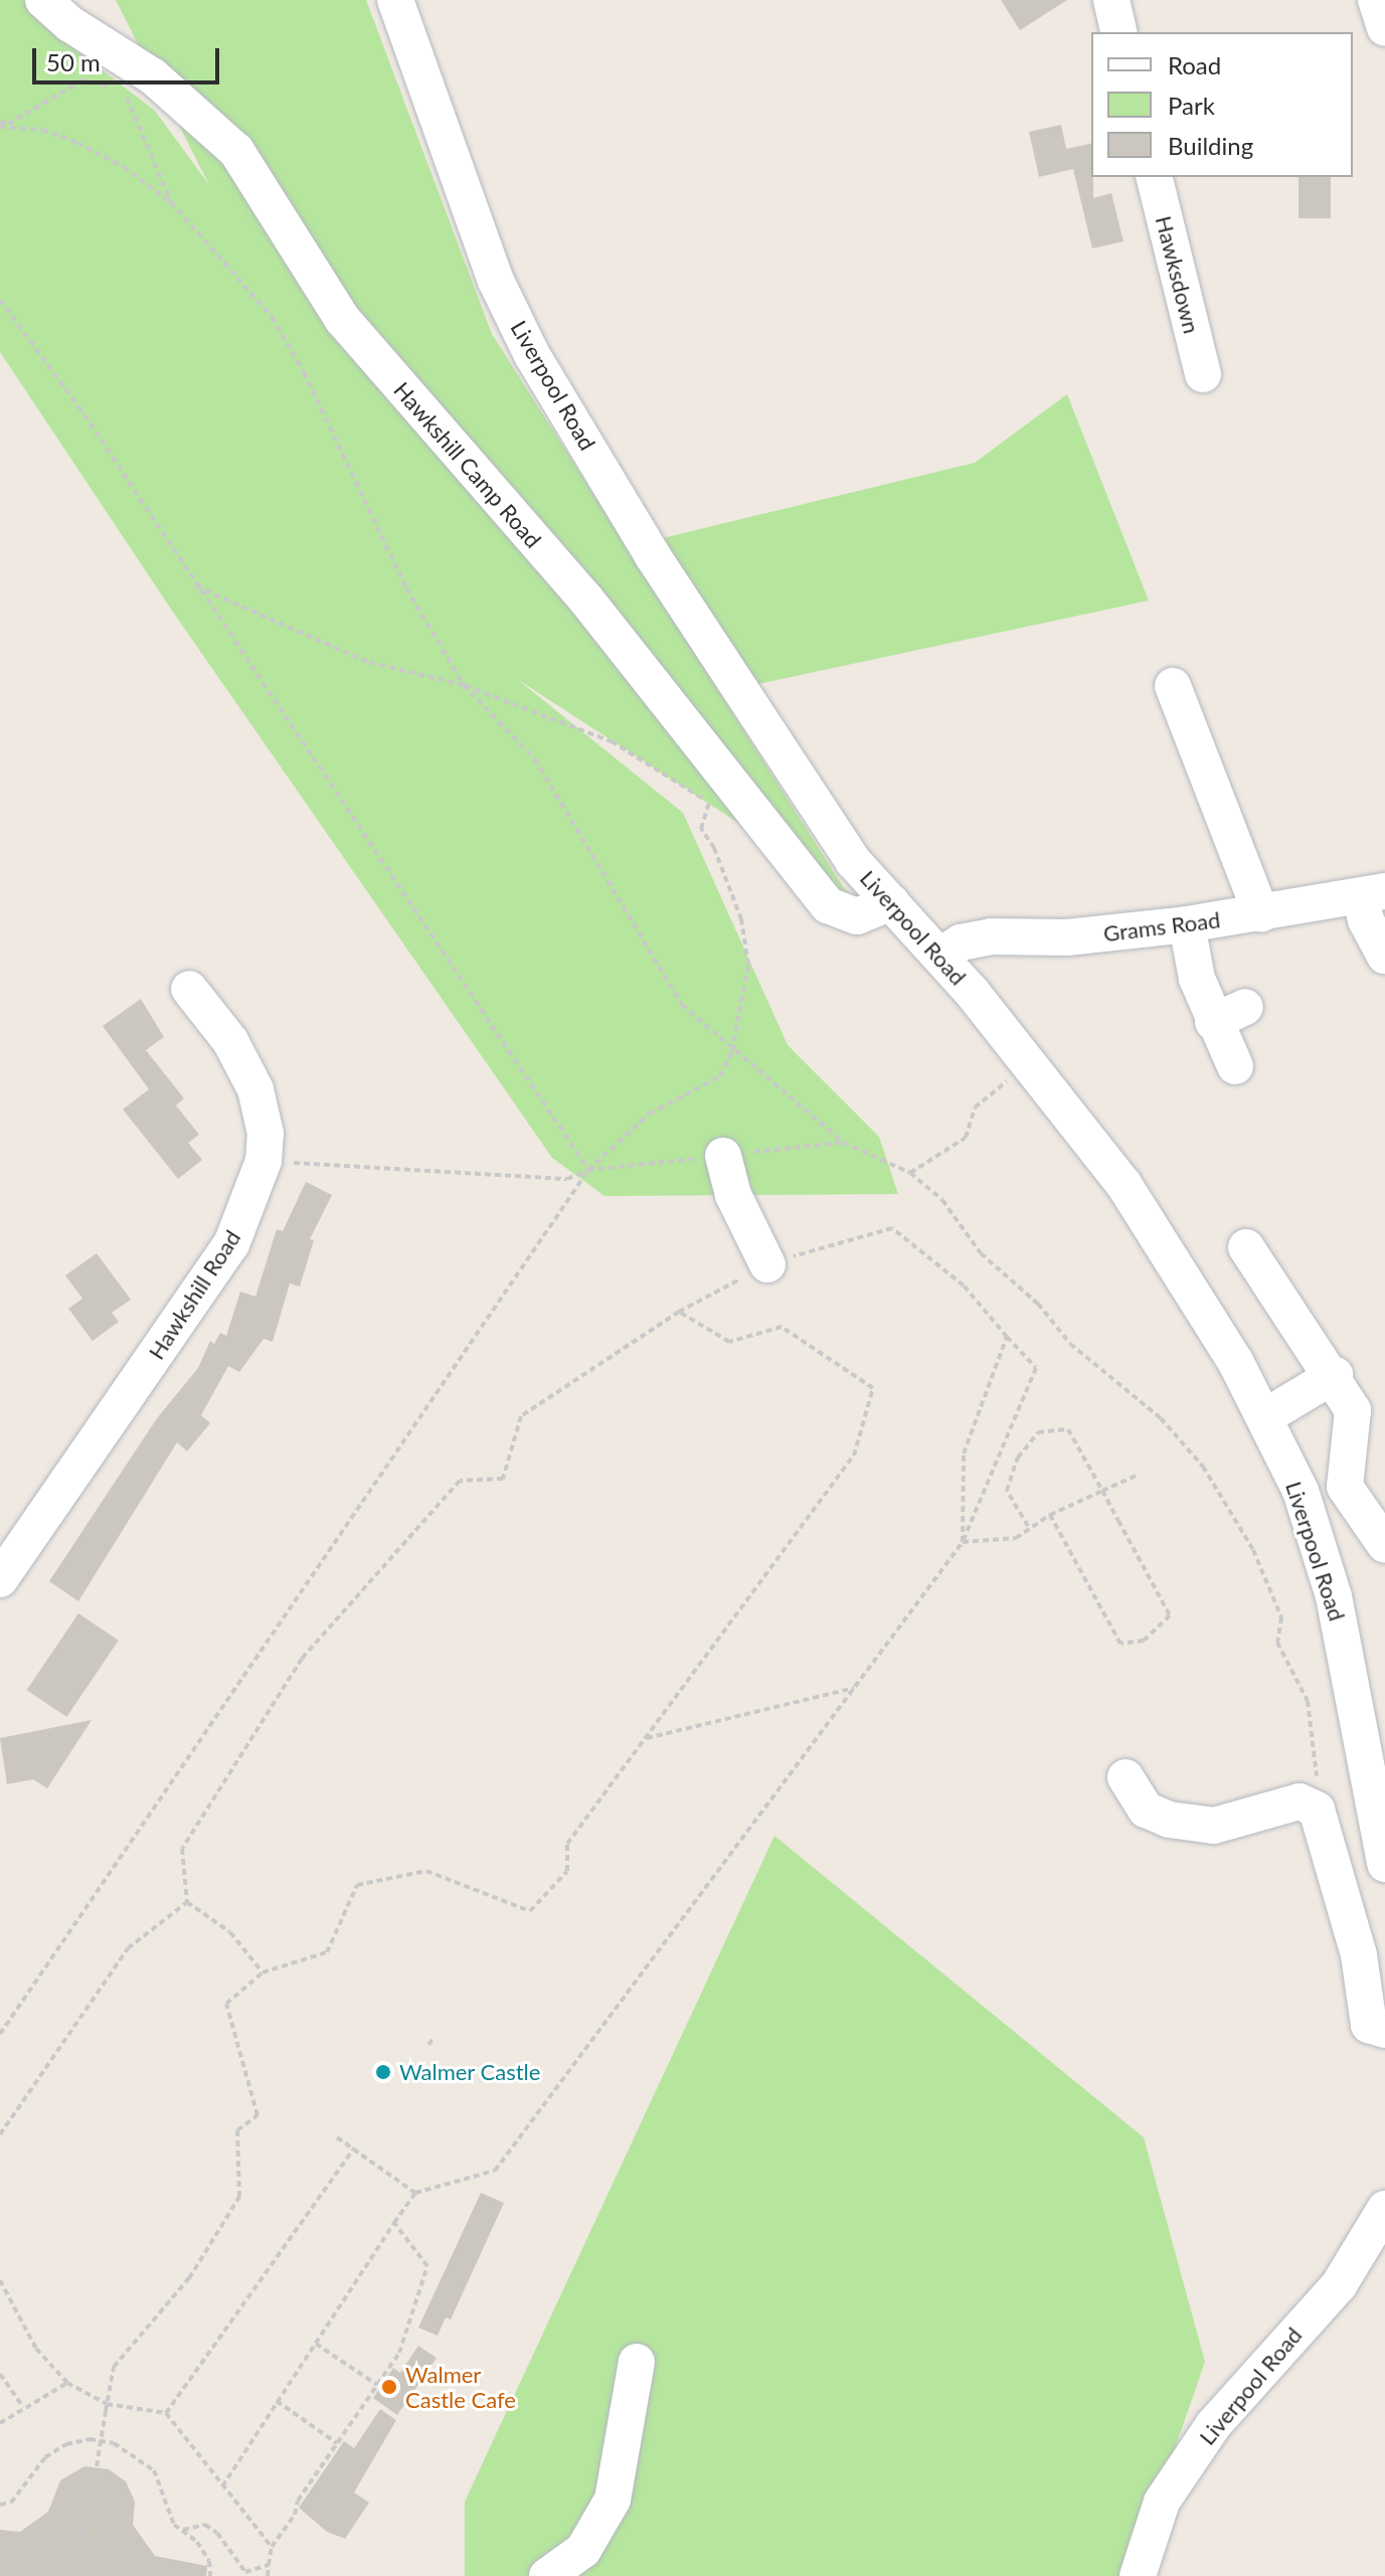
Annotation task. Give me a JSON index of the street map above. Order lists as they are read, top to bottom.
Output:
{
  "streets": {
    "street": [
      "Hawksdown",
      "Liverpool Road",
      "Hawkshill Camp Road",
      "Grams Road",
      "Hawkshill Road"
    ]
  },
  "crossings": [
    ["Liverpool Road", "Hawkshill Camp Road"],
    ["Liverpool Road", "Grams Road"]
  ],
  "places": ["Walmer Castle", "Walmer Castle Cafe"],
  "legend": ["Road", "Park", "Building"],
  "scale_bar": "50 m"
}
